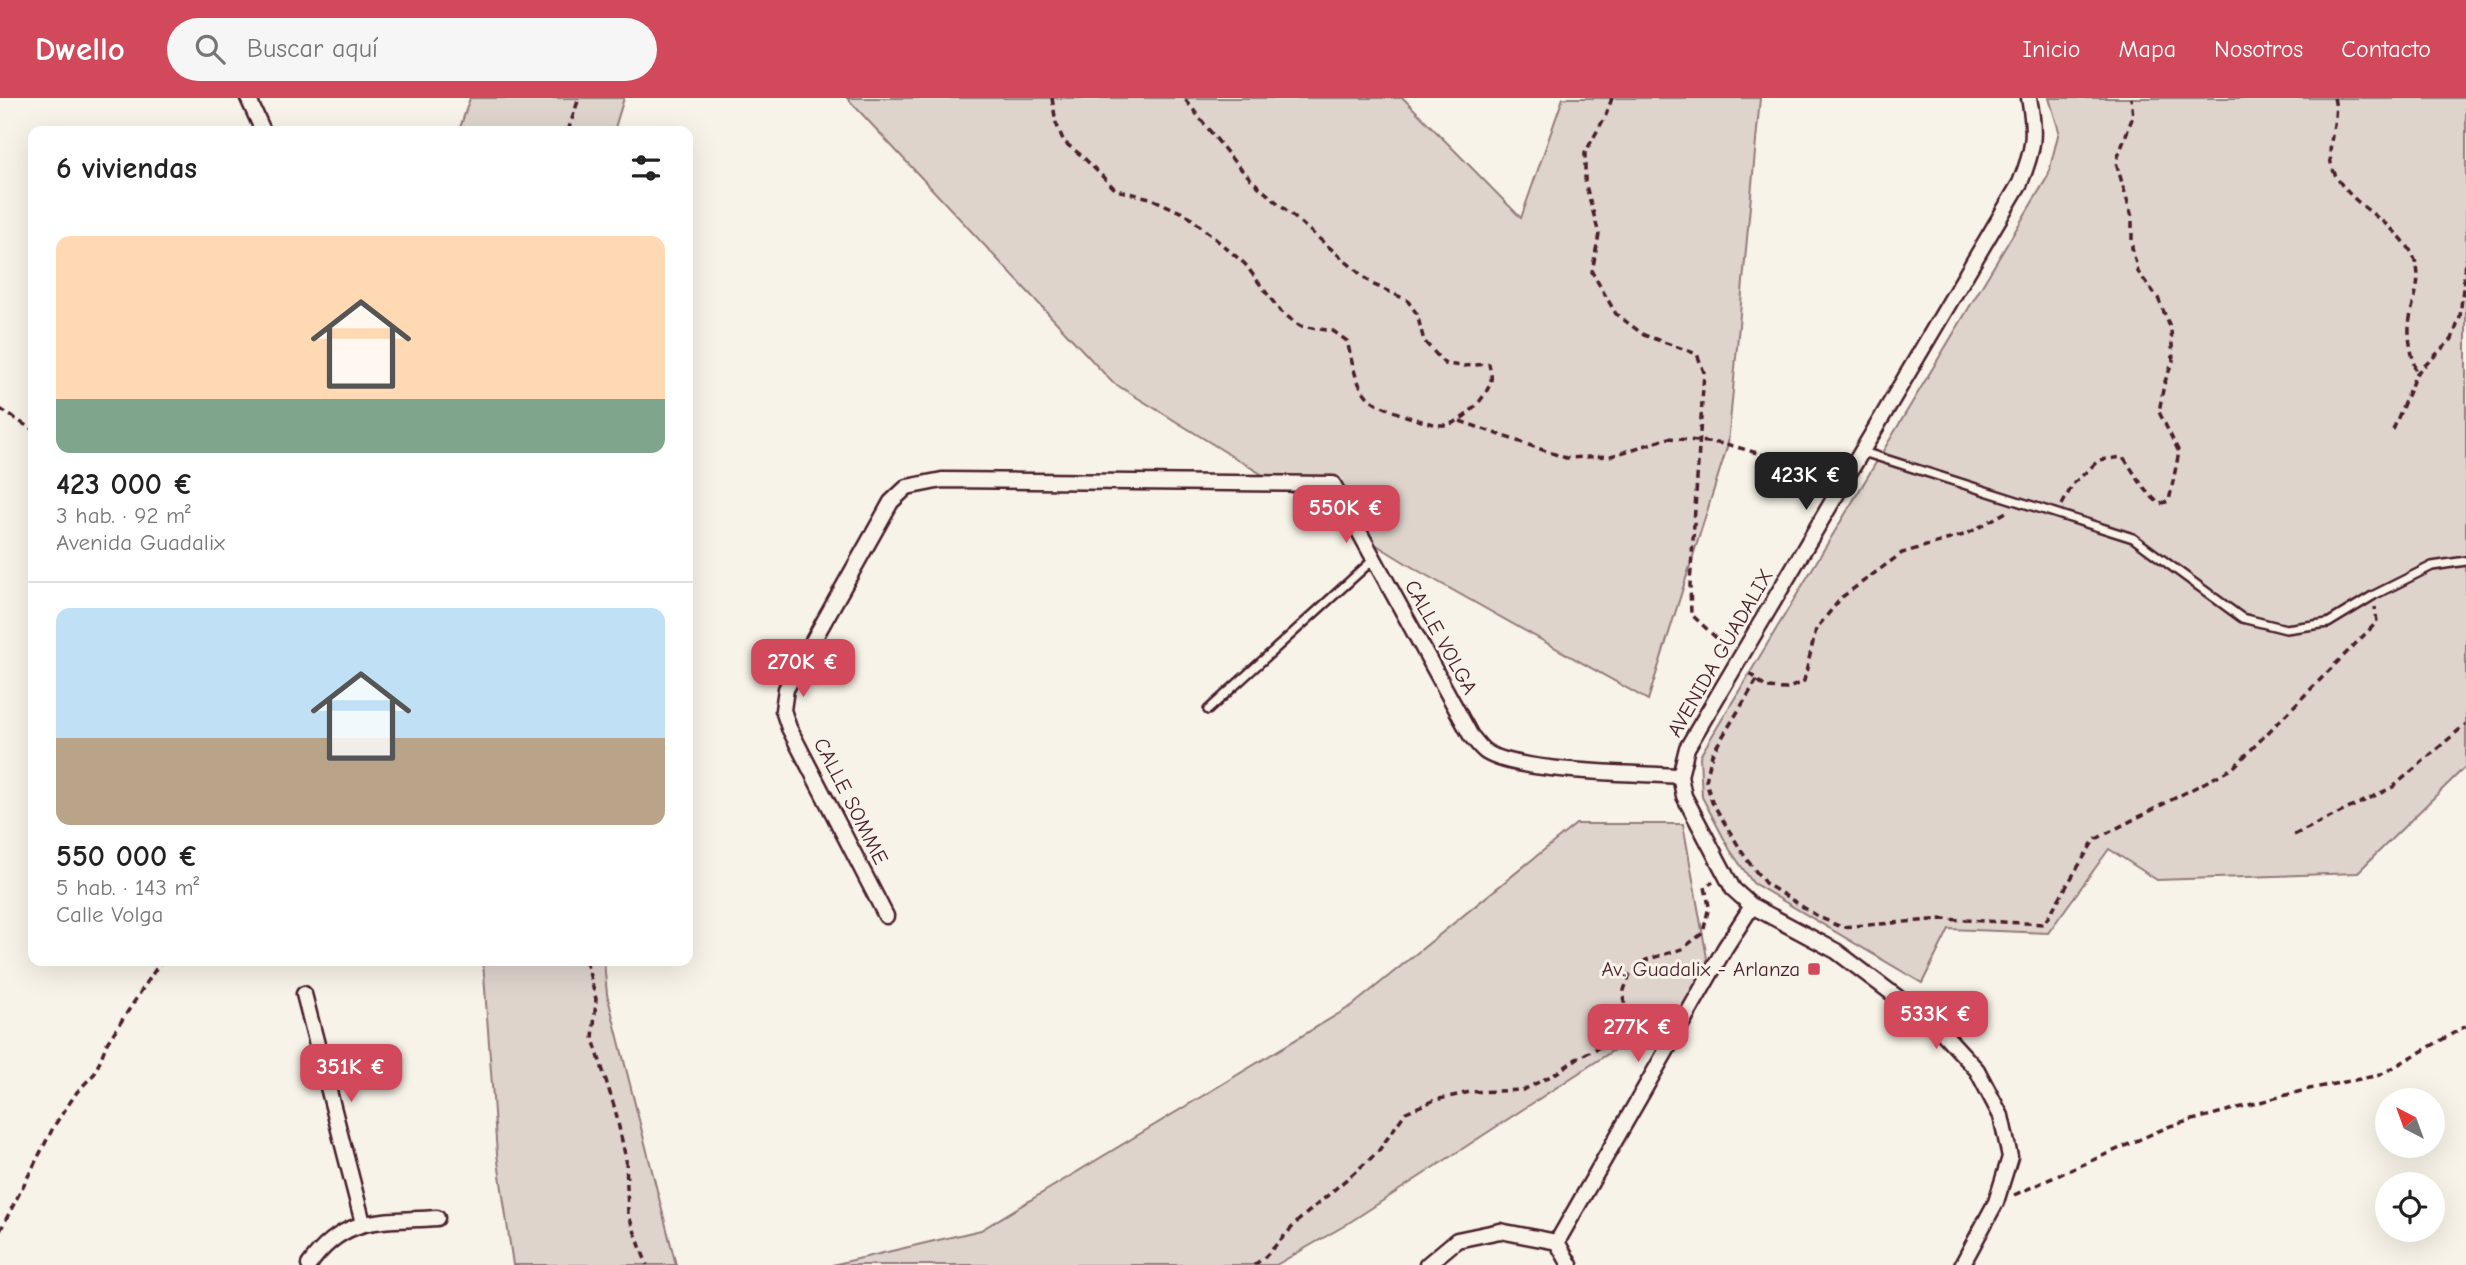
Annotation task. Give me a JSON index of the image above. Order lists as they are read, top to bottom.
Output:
{
  "streets": {
    "street": ["CALLE VOLGA", "AVENIDA GUADALIX", "CALLE SOMME"]
  },
  "crossings": [
    ["CALLE VOLGA", "AVENIDA GUADALIX"],
    ["CALLE VOLGA", "CALLE SOMME"]
  ],
  "places": {
    "transit": ["Av. Guadalix - Arlanza"]
  },
  "north": "top left",
  "page": {
    "header": "Dwello",
    "search": "Buscar aquí",
    "nav": [
      "Inicio",
      "Mapa",
      "Nosotros",
      "Contacto"
    ],
    "heading": "6 viviendas",
    "list": [
      {
        "name": "423 000 €",
        "note": "3 hab. · 92 m² · Avenida Guadalix"
      },
      {
        "name": "550 000 €",
        "note": "5 hab. · 143 m² · Calle Volga"
      }
    ],
    "price": [
      "423K €",
      "550K €",
      "270K €",
      "533K €",
      "277K €",
      "351K €"
    ]
  }
}
